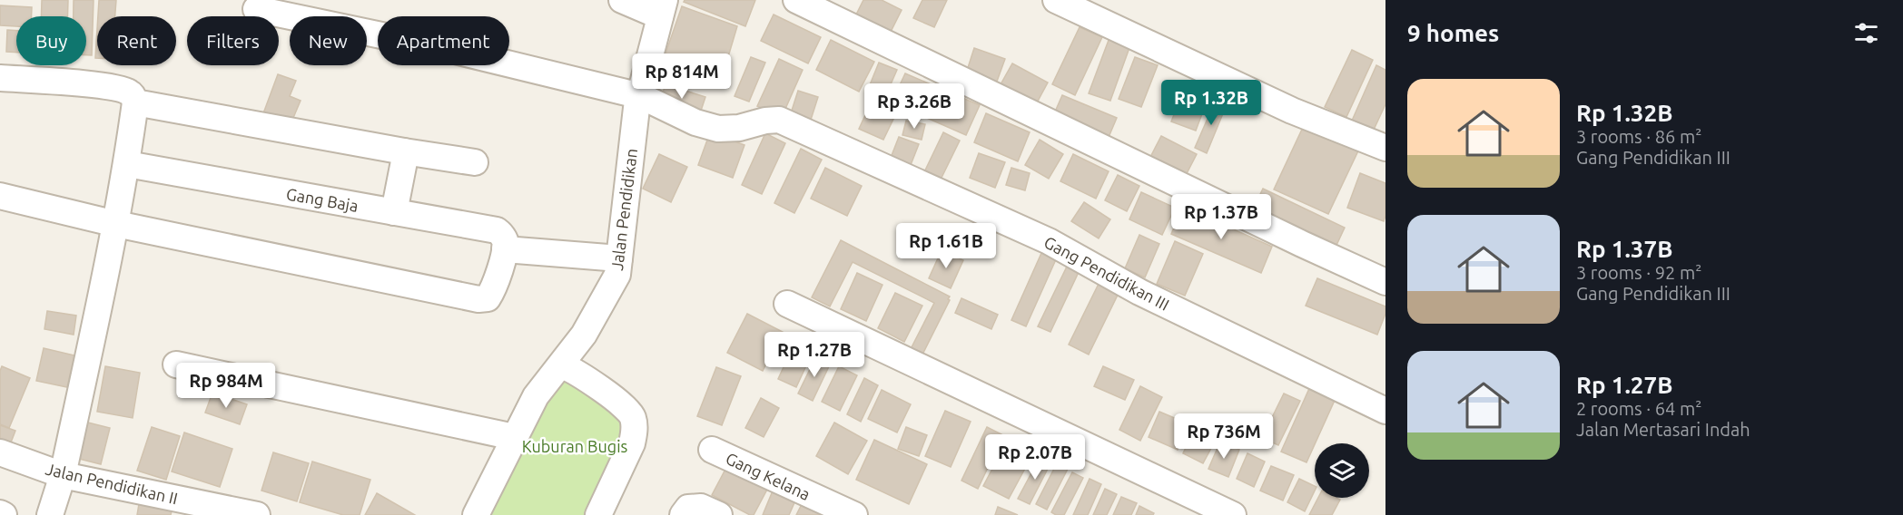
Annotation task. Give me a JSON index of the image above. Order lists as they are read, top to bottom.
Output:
{
  "streets": {
    "street": [
      "Gang Baja",
      "Jalan Pendidikan",
      "Gang Pendidikan III",
      "Gang Kelana",
      "Jalan Pendidikan II"
    ]
  },
  "crossings": [
    ["Jalan Pendidikan", "Gang Pendidikan III"]
  ],
  "parks": ["Kuburan Bugis"],
  "page": {
    "heading": "9 homes",
    "chip": [
      "Buy",
      "Rent",
      "Filters",
      "New",
      "Apartment"
    ],
    "price": [
      "Rp 814M",
      "Rp 1.32B",
      "Rp 3.26B",
      "Rp 1.37B",
      "Rp 1.61B",
      "Rp 1.27B",
      "Rp 984M",
      "Rp 736M",
      "Rp 2.07B"
    ],
    "list": [
      {
        "name": "Rp 1.32B",
        "note": "3 rooms · 86 m² · Gang Pendidikan III"
      },
      {
        "name": "Rp 1.37B",
        "note": "3 rooms · 92 m² · Gang Pendidikan III"
      },
      {
        "name": "Rp 1.27B",
        "note": "2 rooms · 64 m² · Jalan Mertasari Indah"
      }
    ]
  }
}
